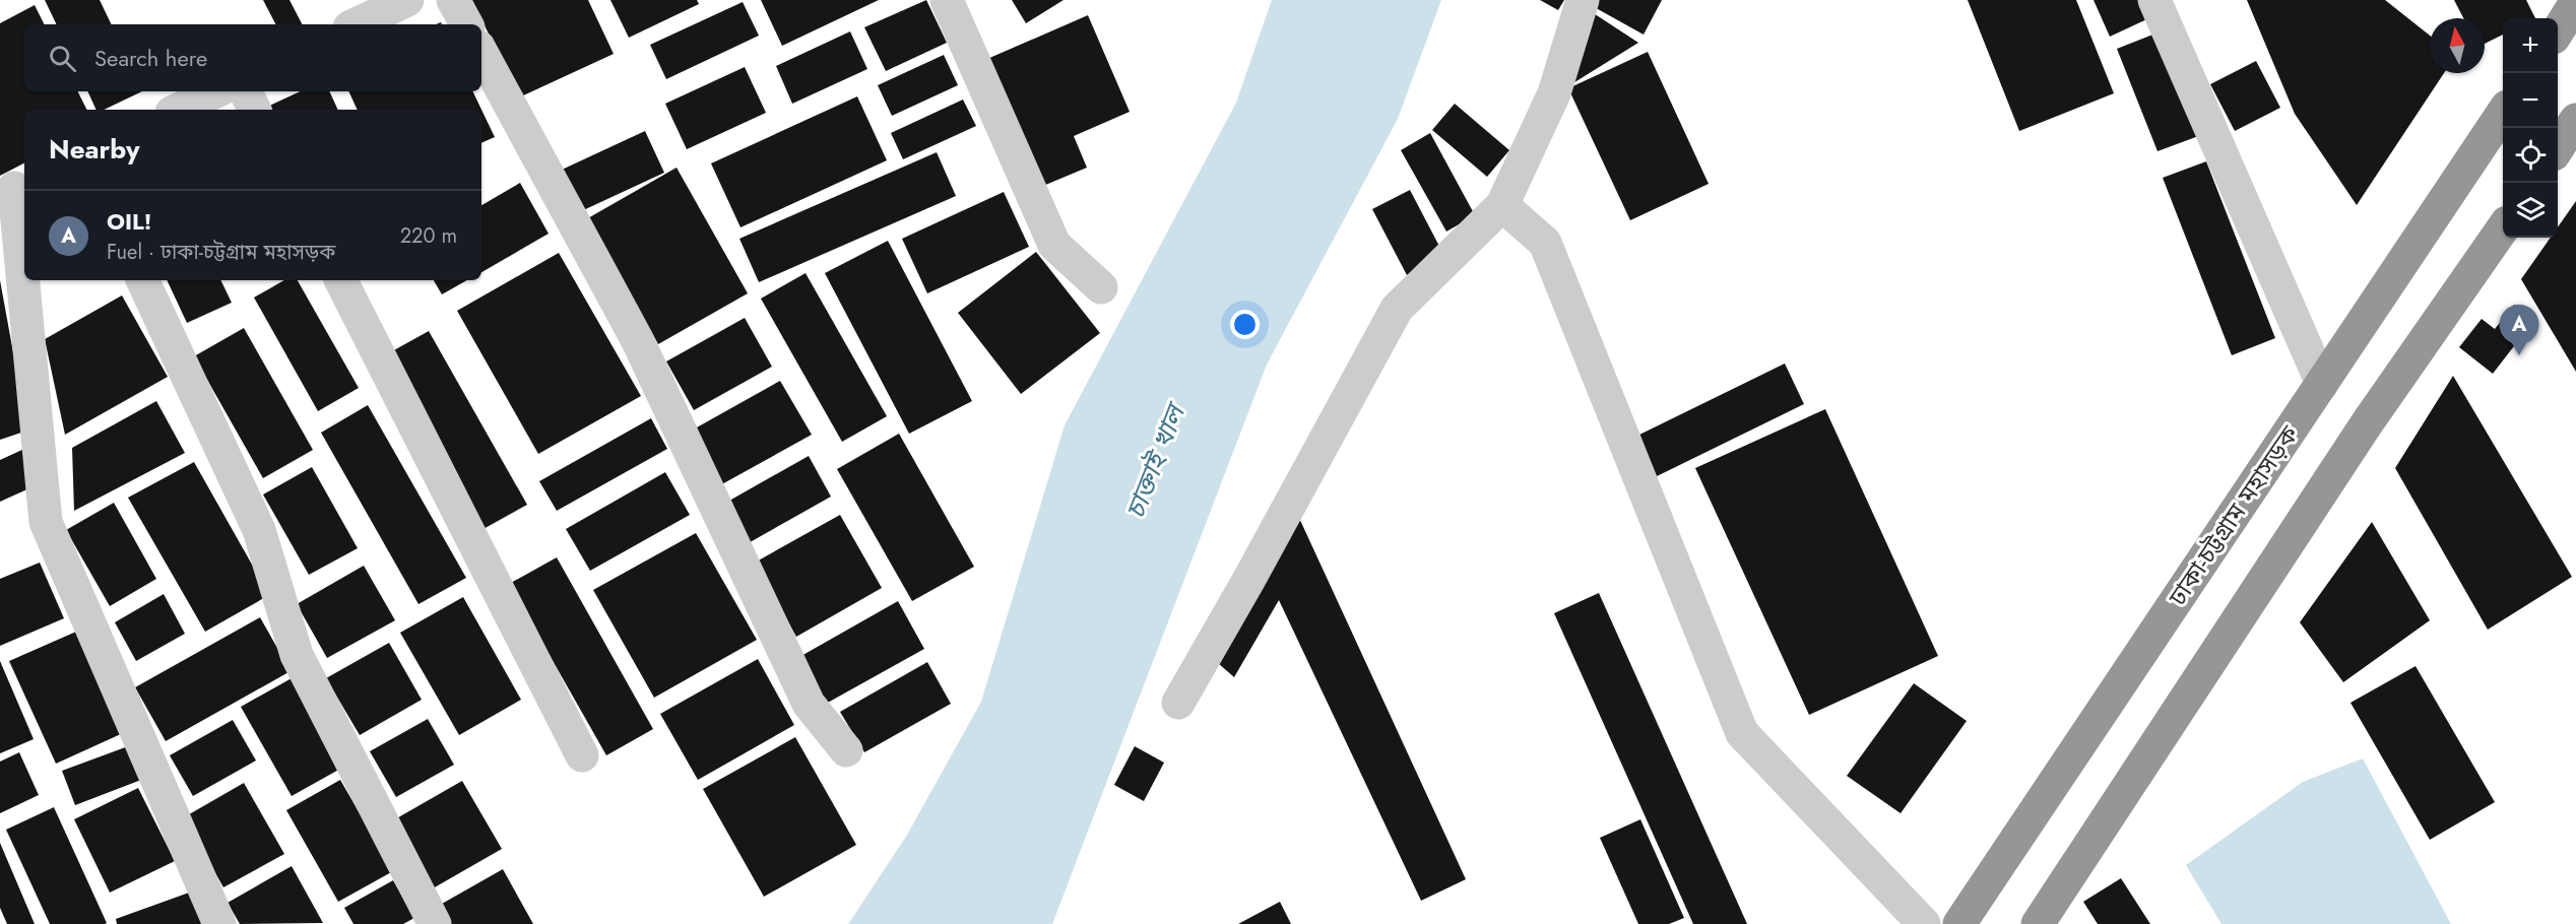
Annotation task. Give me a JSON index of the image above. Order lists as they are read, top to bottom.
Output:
{
  "streets": {
    "highway": ["ঢাকা-চট্টগ্রাম মহাসড়ক"]
  },
  "water": ["চাক্তাই খাল"],
  "north": "top",
  "page": {
    "map_buttons": ["+", "−"],
    "search": "Search here",
    "heading": "Nearby",
    "list": [
      {
        "mark": "A",
        "name": "OIL!",
        "note": "Fuel · ঢাকা-চট্টগ্রাম মহাসড়ক",
        "value": "220 m"
      }
    ],
    "pins": "A"
  }
}
